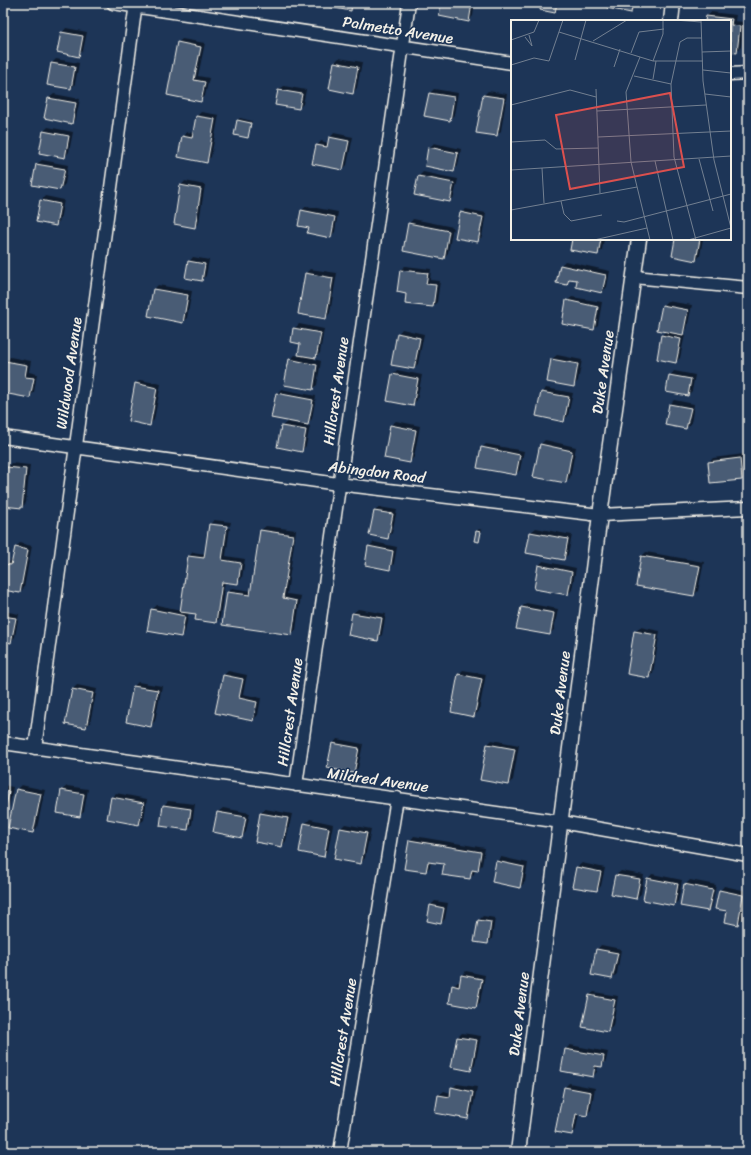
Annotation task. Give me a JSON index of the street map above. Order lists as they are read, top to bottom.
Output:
{
  "streets": {
    "street": [
      "Palmetto Avenue",
      "Duke Avenue",
      "Wildwood Avenue",
      "Hillcrest Avenue",
      "Abingdon Road",
      "Mildred Avenue"
    ]
  },
  "crossings": [
    ["Palmetto Avenue", "Wildwood Avenue"],
    ["Palmetto Avenue", "Hillcrest Avenue"],
    ["Duke Avenue", "Abingdon Road"],
    ["Duke Avenue", "Mildred Avenue"],
    ["Wildwood Avenue", "Abingdon Road"],
    ["Wildwood Avenue", "Mildred Avenue"],
    ["Hillcrest Avenue", "Abingdon Road"],
    ["Hillcrest Avenue", "Mildred Avenue"]
  ]
}
